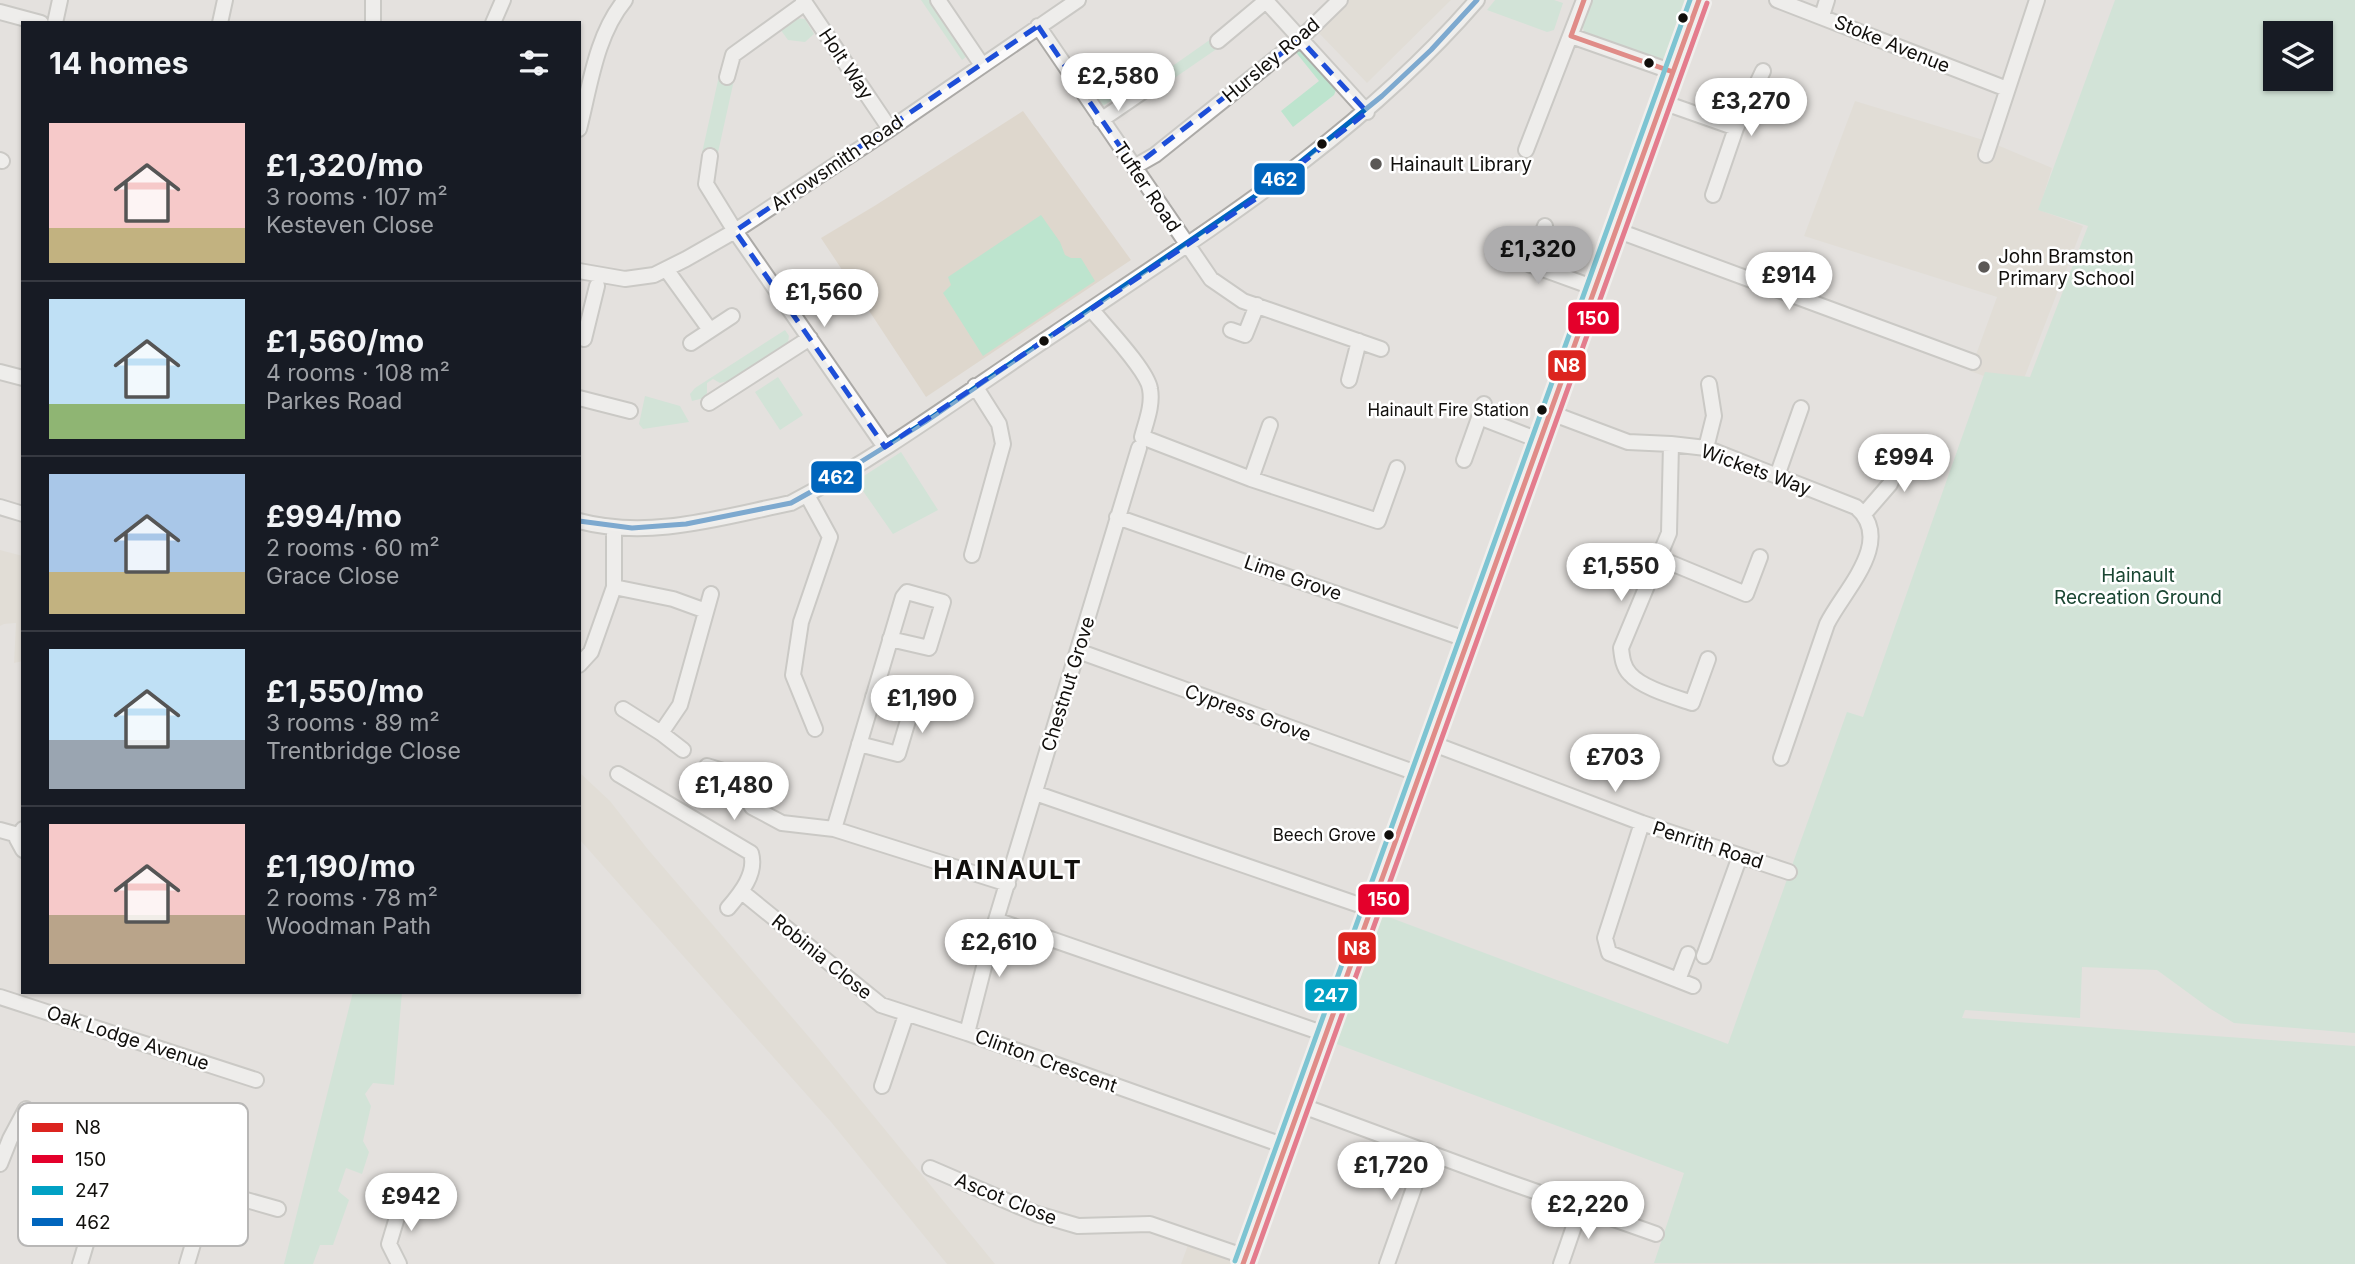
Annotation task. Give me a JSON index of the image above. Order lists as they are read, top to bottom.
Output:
{
  "streets": {
    "street": [
      "Stoke Avenue",
      "Hursley Road",
      "Holt Way",
      "Arrowsmith Road",
      "Tufter Road",
      "Wickets Way",
      "Lime Grove",
      "Chestnut Grove",
      "Cypress Grove",
      "Penrith Road",
      "Robinia Close",
      "Oak Lodge Avenue",
      "Clinton Crescent",
      "Ascot Close"
    ]
  },
  "crossings": [
    ["Hursley Road", "Tufter Road"],
    ["Holt Way", "Arrowsmith Road"],
    ["Arrowsmith Road", "Tufter Road"],
    ["Lime Grove", "Chestnut Grove"],
    ["Chestnut Grove", "Cypress Grove"],
    ["Chestnut Grove", "Clinton Crescent"],
    ["Robinia Close", "Clinton Crescent"]
  ],
  "districts": ["HAINAULT"],
  "parks": ["Hainault Recreation Ground"],
  "places": [
    "Hainault Library",
    "John Bramston Primary School",
    "Hainault Fire Station",
    "Beech Grove"
  ],
  "lines": [
    "transit line N8",
    "transit line 247",
    "transit line 462",
    "transit line 150"
  ],
  "legend": [
    "N8",
    "150",
    "247",
    "462"
  ],
  "page": {
    "heading": "14 homes",
    "price": [
      "£2,580",
      "£3,270",
      "£1,320",
      "£914",
      "£1,560",
      "£994",
      "£1,550",
      "£1,190",
      "£703",
      "£1,480",
      "£2,610",
      "£1,720",
      "£942",
      "£2,220"
    ],
    "list": [
      {
        "name": "£1,320/mo",
        "note": "3 rooms · 107 m² · Kesteven Close"
      },
      {
        "name": "£1,560/mo",
        "note": "4 rooms · 108 m² · Parkes Road"
      },
      {
        "name": "£994/mo",
        "note": "2 rooms · 60 m² · Grace Close"
      },
      {
        "name": "£1,550/mo",
        "note": "3 rooms · 89 m² · Trentbridge Close"
      },
      {
        "name": "£1,190/mo",
        "note": "2 rooms · 78 m² · Woodman Path"
      }
    ]
  }
}
